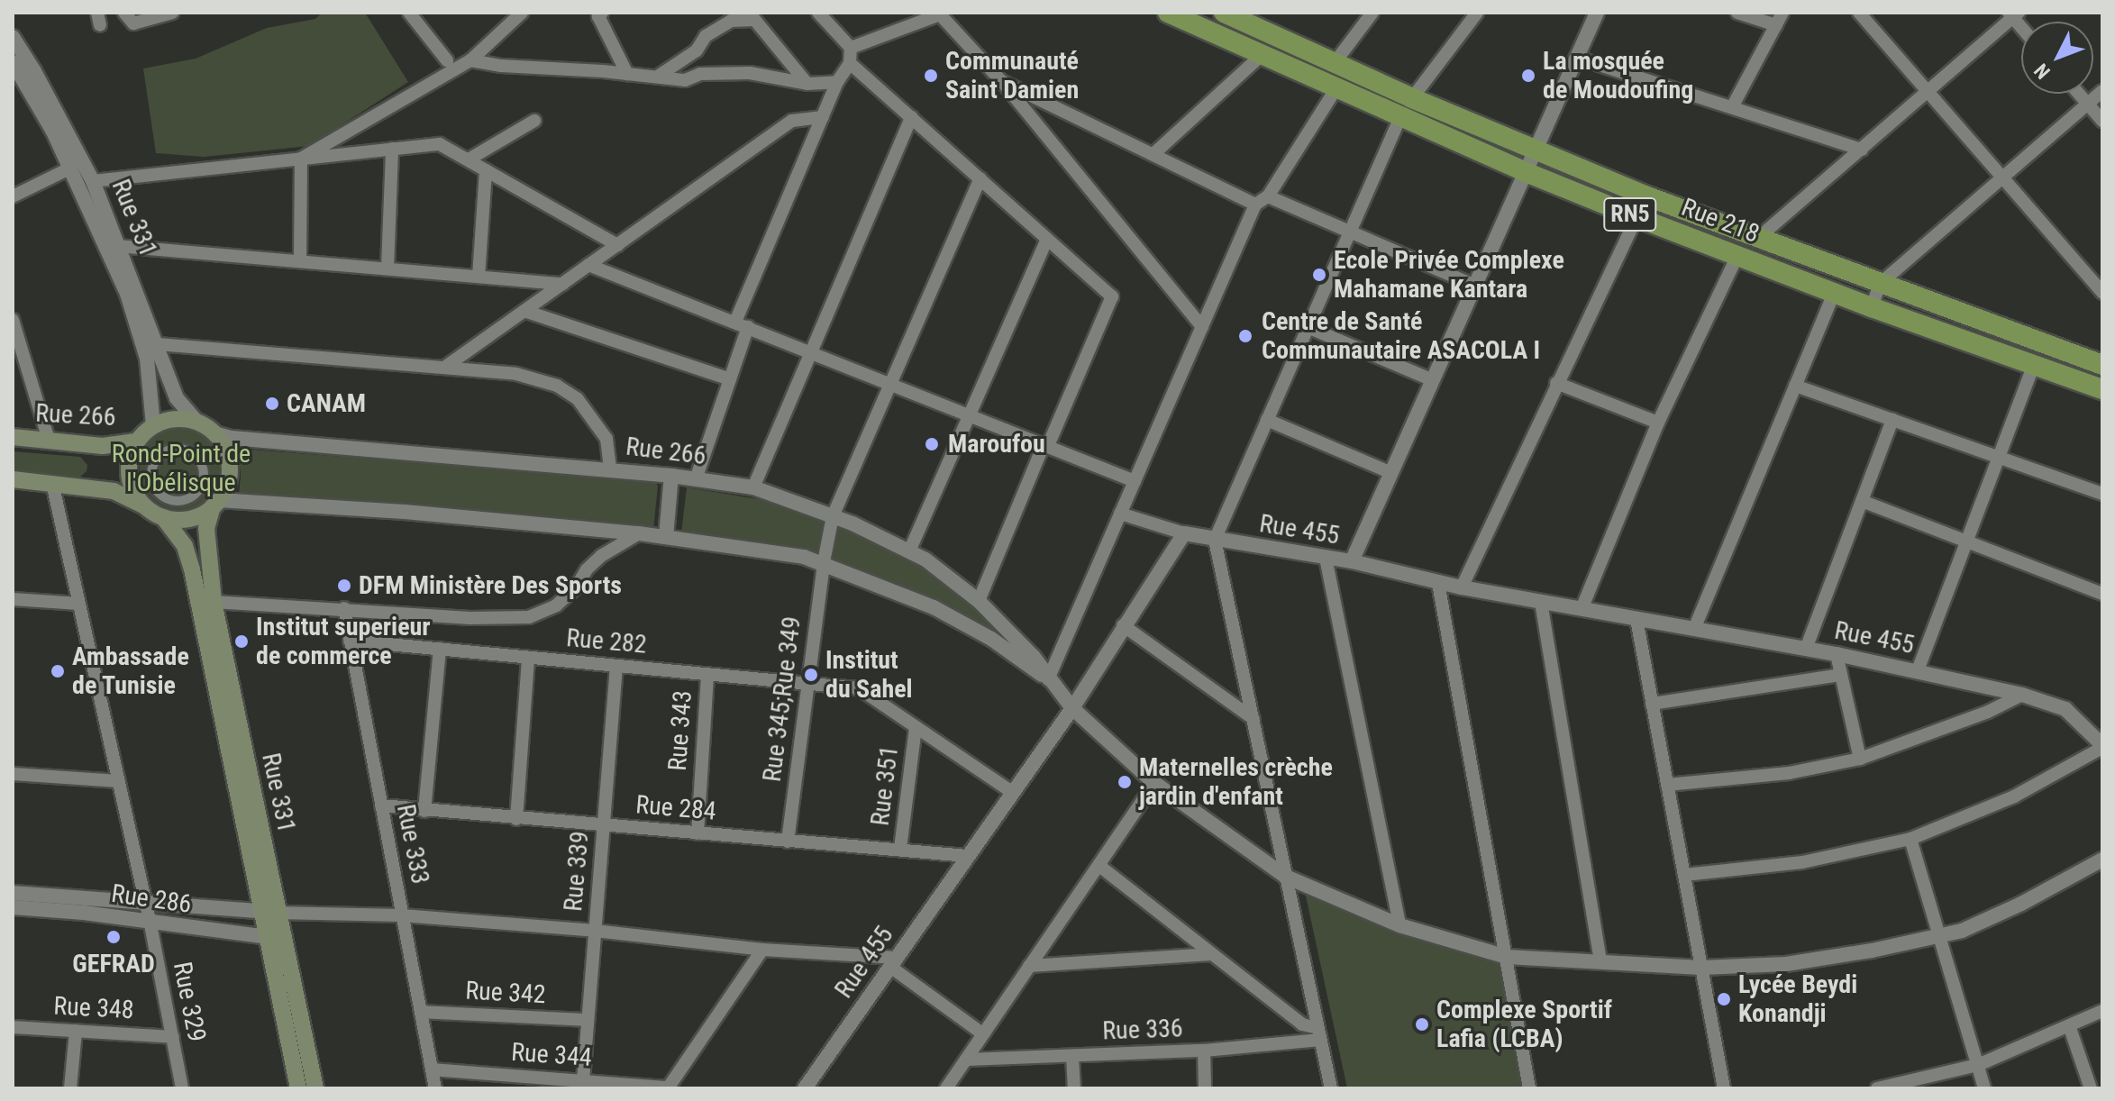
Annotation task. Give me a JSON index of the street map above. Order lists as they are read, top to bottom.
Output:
{
  "streets": {
    "highway": ["RN5", "Rue 218"],
    "main road": ["Rue 331", "Rue 266"],
    "street": [
      "Rue 455",
      "Rue 282",
      "Rue 345;Rue 349",
      "Rue 343",
      "Rue 351",
      "Rue 284",
      "Rue 333",
      "Rue 339",
      "Rue 286",
      "Rue 342",
      "Rue 329",
      "Rue 348",
      "Rue 336",
      "Rue 344"
    ]
  },
  "crossings": [
    ["Rue 331", "Rue 266"],
    ["Rue 331", "Rue 286"],
    ["Rue 266", "Rue 455"],
    ["Rue 266", "Rue 345;Rue 349"],
    ["Rue 455", "Rue 284"],
    ["Rue 282", "Rue 345;Rue 349"],
    ["Rue 282", "Rue 343"],
    ["Rue 282", "Rue 351"],
    ["Rue 282", "Rue 333"],
    ["Rue 282", "Rue 339"],
    ["Rue 345;Rue 349", "Rue 284"],
    ["Rue 343", "Rue 284"],
    ["Rue 351", "Rue 284"],
    ["Rue 284", "Rue 333"],
    ["Rue 284", "Rue 339"],
    ["Rue 333", "Rue 342"],
    ["Rue 333", "Rue 344"],
    ["Rue 339", "Rue 342"],
    ["Rue 339", "Rue 344"],
    ["Rue 286", "Rue 329"],
    ["Rue 329", "Rue 348"]
  ],
  "parks": ["Rond-Point de l'Obélisque"],
  "places": [
    "Communauté Saint Damien",
    "La mosquée de Moudoufing",
    "Ecole Privée Complexe Mahamane Kantara",
    "Centre de Santé Communautaire ASACOLA I",
    "CANAM",
    "Maroufou",
    "DFM Ministère Des Sports",
    "Institut superieur de commerce",
    "Ambassade de Tunisie",
    "Institut du Sahel",
    "Maternelles crèche jardin d'enfant",
    "GEFRAD",
    "Lycée Beydi Konandji",
    "Complexe Sportif Lafia (LCBA)"
  ],
  "north": "bottom left"
}
